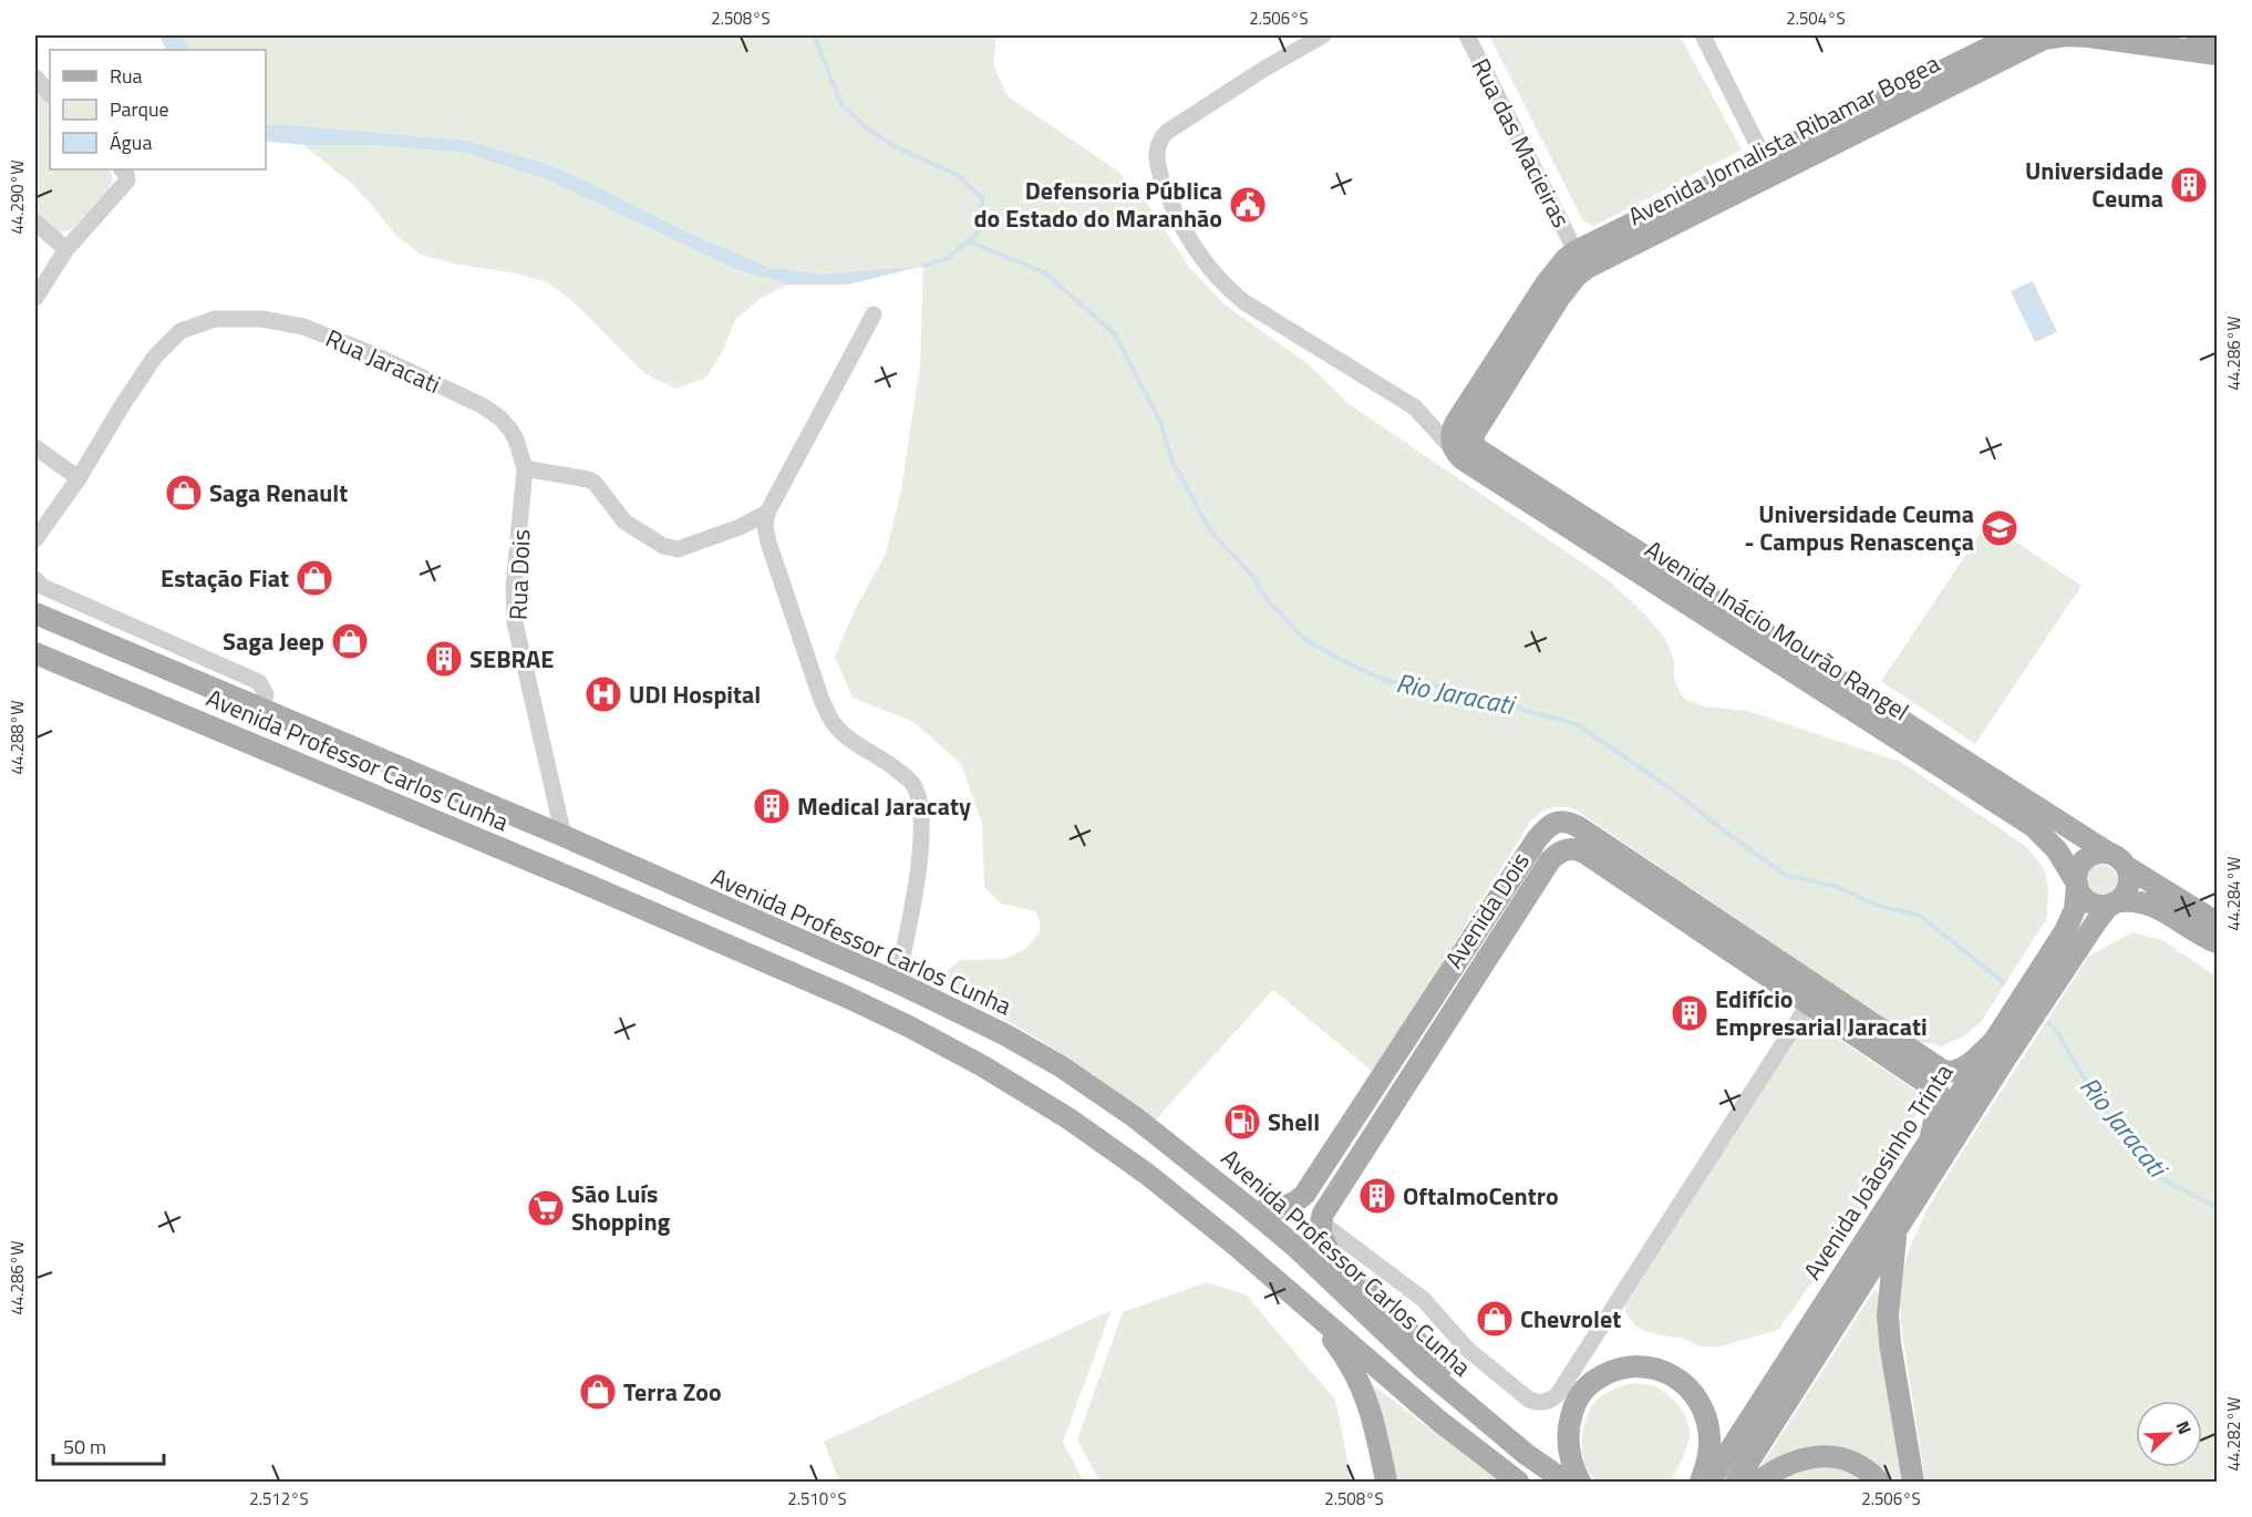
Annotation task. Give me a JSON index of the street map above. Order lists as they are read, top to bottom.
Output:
{
  "streets": {
    "main road": [
      "Avenida Jornalista Ribamar Bogea",
      "Avenida Inácio Mourão Rangel",
      "Avenida Professor Carlos Cunha",
      "Avenida Dois",
      "Avenida Joãosinho Trinta"
    ],
    "street": ["Rua das Macieiras", "Rua Jaracati", "Rua Dois"]
  },
  "crossings": [
    ["Avenida Jornalista Ribamar Bogea", "Rua das Macieiras"],
    ["Avenida Jornalista Ribamar Bogea", "Avenida Inácio Mourão Rangel"],
    ["Rua Jaracati", "Rua Dois"],
    ["Rua Dois", "Avenida Professor Carlos Cunha"],
    ["Avenida Inácio Mourão Rangel", "Avenida Joãosinho Trinta"],
    ["Avenida Professor Carlos Cunha", "Avenida Dois"],
    ["Avenida Dois", "Avenida Joãosinho Trinta"]
  ],
  "water": ["Rio Jaracati"],
  "places": {
    "building": [
      "Universidade Ceuma",
      "SEBRAE",
      "Medical Jaracaty",
      "Edifício Empresarial Jaracati",
      "OftalmoCentro"
    ],
    "public building": ["Defensoria Pública do Estado do Maranhão"],
    "shop": [
      "Saga Renault",
      "Estação Fiat",
      "Saga Jeep",
      "Chevrolet",
      "Terra Zoo"
    ],
    "school or university": ["Universidade Ceuma - Campus Renascença"],
    "hospital": ["UDI Hospital"],
    "fuel station": ["Shell"],
    "supermarket": ["São Luís Shopping"]
  },
  "legend": ["Rua", "Parque", "Água"],
  "scale_bar": "50 m",
  "north": "top right",
  "coordinates": [
    "2.508°S",
    "2.506°S",
    "2.504°S",
    "44.290°W",
    "44.286°W",
    "44.288°W",
    "44.284°W",
    "44.282°W",
    "2.512°S",
    "2.510°S"
  ]
}
